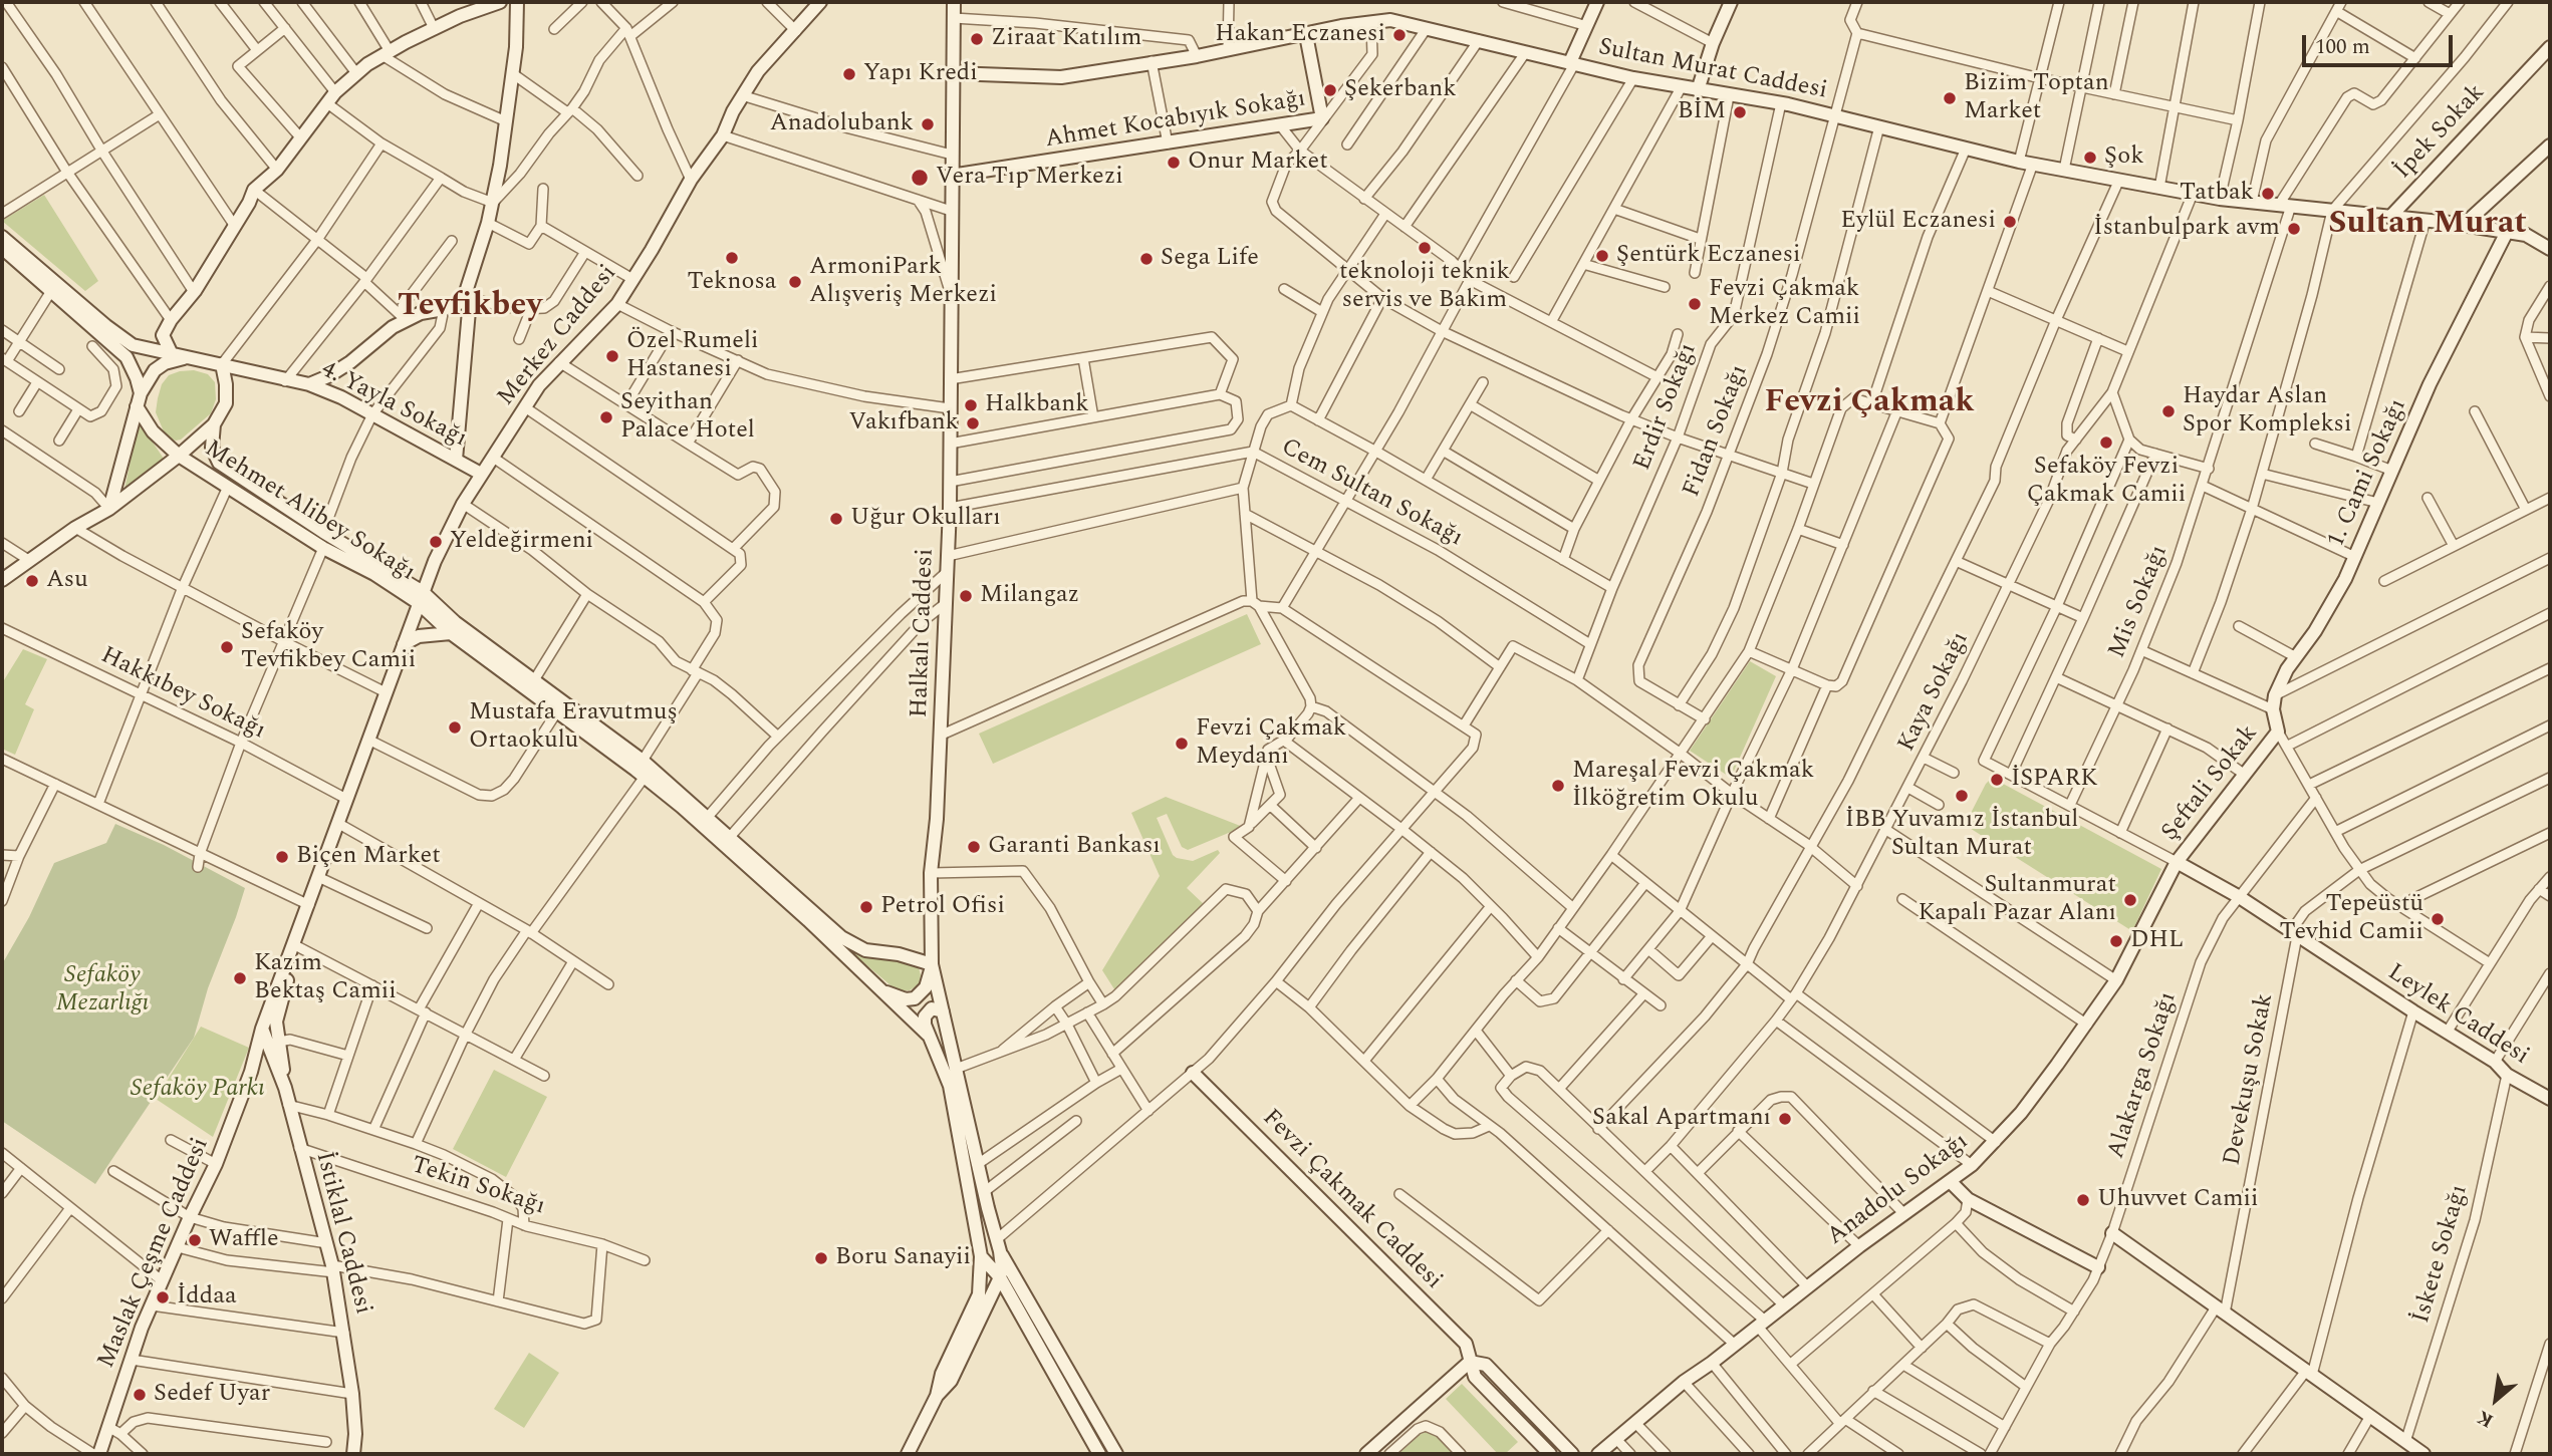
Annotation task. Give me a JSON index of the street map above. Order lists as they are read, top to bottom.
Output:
{
  "streets": {
    "street": [
      "Sultan Murat Caddesi",
      "Ahmet Kocabıyık Sokağı",
      "İpek Sokak",
      "Merkez Caddesi",
      "4. Yayla Sokağı",
      "Erdir Sokağı",
      "Fidan Sokağı",
      "1. Cami Sokağı",
      "Cem Sultan Sokağı",
      "Mehmet Alibey Sokağı",
      "Mis Sokağı",
      "Halkalı Caddesi",
      "Kaya Sokağı",
      "Hakkıbey Sokağı",
      "Şeftali Sokak",
      "Leylek Caddesi",
      "Alakarga Sokağı",
      "Devekuşu Sokak",
      "Tekin Sokağı",
      "Anadolu Sokağı",
      "Fevzi Çakmak Caddesi",
      "İstiklal Caddesi",
      "Maslak Çeşme Caddesi",
      "İskete Sokağı"
    ]
  },
  "crossings": [
    ["Sultan Murat Caddesi", "Ahmet Kocabıyık Sokağı"],
    ["Sultan Murat Caddesi", "İpek Sokak"],
    ["Sultan Murat Caddesi", "Erdir Sokağı"],
    ["Sultan Murat Caddesi", "Fidan Sokağı"],
    ["Sultan Murat Caddesi", "1. Cami Sokağı"],
    ["Sultan Murat Caddesi", "Mis Sokağı"],
    ["Sultan Murat Caddesi", "Halkalı Caddesi"],
    ["Sultan Murat Caddesi", "Kaya Sokağı"],
    ["Ahmet Kocabıyık Sokağı", "Halkalı Caddesi"],
    ["Merkez Caddesi", "4. Yayla Sokağı"],
    ["Merkez Caddesi", "Mehmet Alibey Sokağı"],
    ["Merkez Caddesi", "Hakkıbey Sokağı"],
    ["Merkez Caddesi", "Maslak Çeşme Caddesi"],
    ["4. Yayla Sokağı", "Mehmet Alibey Sokağı"],
    ["Erdir Sokağı", "Cem Sultan Sokağı"],
    ["1. Cami Sokağı", "Şeftali Sokak"],
    ["Cem Sultan Sokağı", "Halkalı Caddesi"],
    ["Şeftali Sokak", "Leylek Caddesi"],
    ["Şeftali Sokak", "Anadolu Sokağı"],
    ["Leylek Caddesi", "Alakarga Sokağı"],
    ["Leylek Caddesi", "Devekuşu Sokak"],
    ["Leylek Caddesi", "Anadolu Sokağı"],
    ["Leylek Caddesi", "İskete Sokağı"],
    ["Tekin Sokağı", "İstiklal Caddesi"],
    ["İstiklal Caddesi", "Maslak Çeşme Caddesi"]
  ],
  "districts": ["Sultan Murat", "Tevfikbey", "Fevzi Çakmak"],
  "parks": ["Sefaköy Mezarlığı", "Sefaköy Parkı"],
  "places": [
    "Hakan Eczanesi",
    "Ziraat Katılım",
    "Yapı Kredi",
    "Şekerbank",
    "Bizim Toptan Market",
    "BİM",
    "Anadolubank",
    "Şok",
    "Onur Market",
    "Vera Tıp Merkezi",
    "Tatbak",
    "Eylül Eczanesi",
    "İstanbulpark avm",
    "teknoloji teknik servis ve Bakım",
    "Şentürk Eczanesi",
    "Teknosa",
    "Sega Life",
    "ArmoniPark Alışveriş Merkezi",
    "Fevzi Çakmak Merkez Camii",
    "Özel Rumeli Hastanesi",
    "Halkbank",
    "Haydar Aslan Spor Kompleksi",
    "Seyithan Palace Hotel",
    "Vakıfbank",
    "Sefaköy Fevzi Çakmak Camii",
    "Uğur Okulları",
    "Yeldeğirmeni",
    "Asu",
    "Milangaz",
    "Sefaköy Tevfikbey Camii",
    "Mustafa Eravutmuş Ortaokulu",
    "Fevzi Çakmak Meydanı",
    "İSPARK",
    "Mareşal Fevzi Çakmak İlköğretim Okulu",
    "İBB Yuvamız İstanbul Sultan Murat",
    "Garanti Bankası",
    "Biçen Market",
    "Sultanmurat Kapalı Pazar Alanı",
    "Petrol Ofisi",
    "Tepeüstü Tevhid Camii",
    "DHL",
    "Kazım Bektaş Camii",
    "Sakal Apartmanı",
    "Uhuvvet Camii",
    "Waffle",
    "Boru Sanayii",
    "İddaa",
    "Sedef Uyar"
  ],
  "scale_bar": "100 m",
  "north": "bottom left"
}
